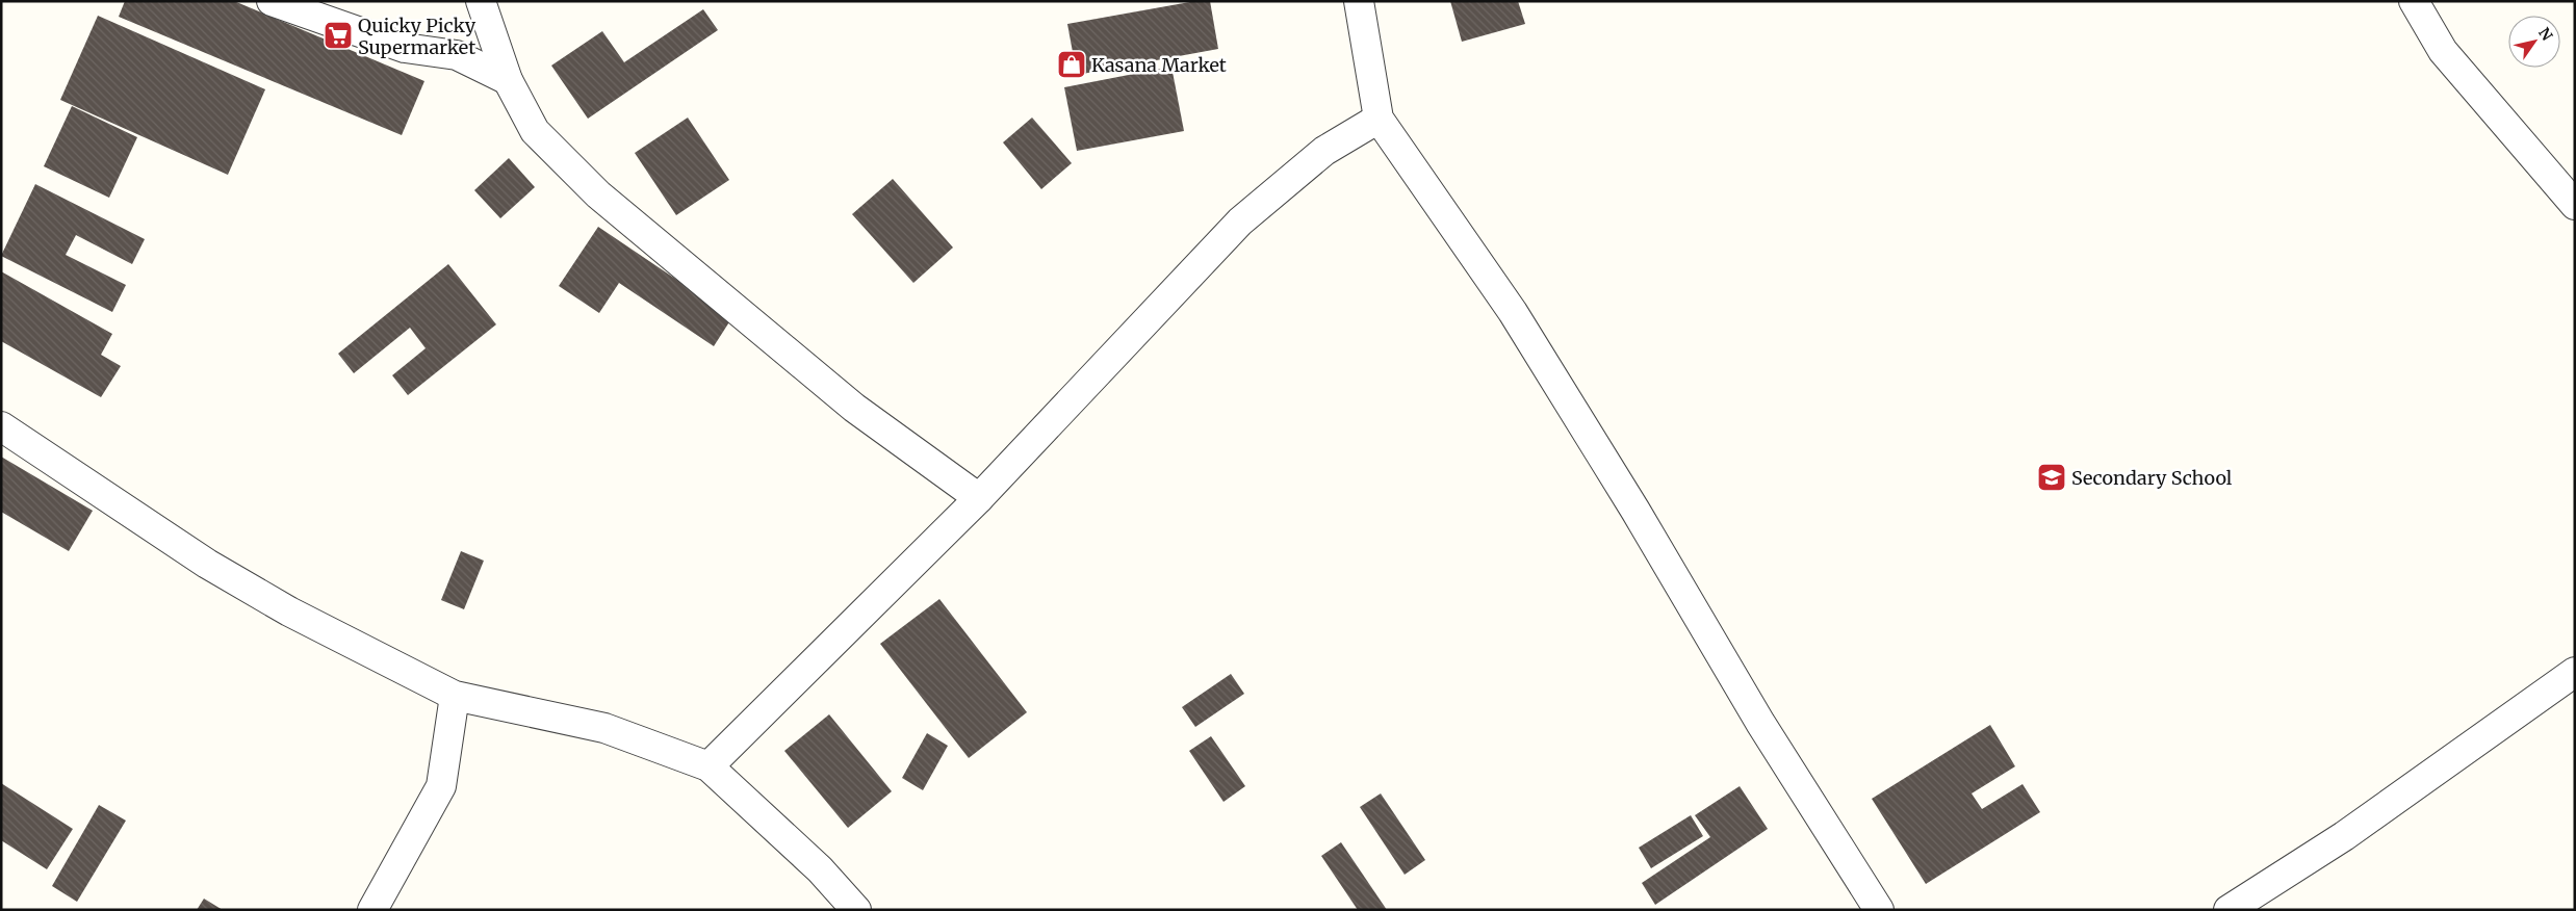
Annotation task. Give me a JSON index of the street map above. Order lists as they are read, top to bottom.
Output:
{
  "places": {
    "supermarket": ["Quicky Picky Supermarket"],
    "shop": ["Kasana Market"],
    "school or university": ["Secondary School"]
  },
  "north": "top right"
}
